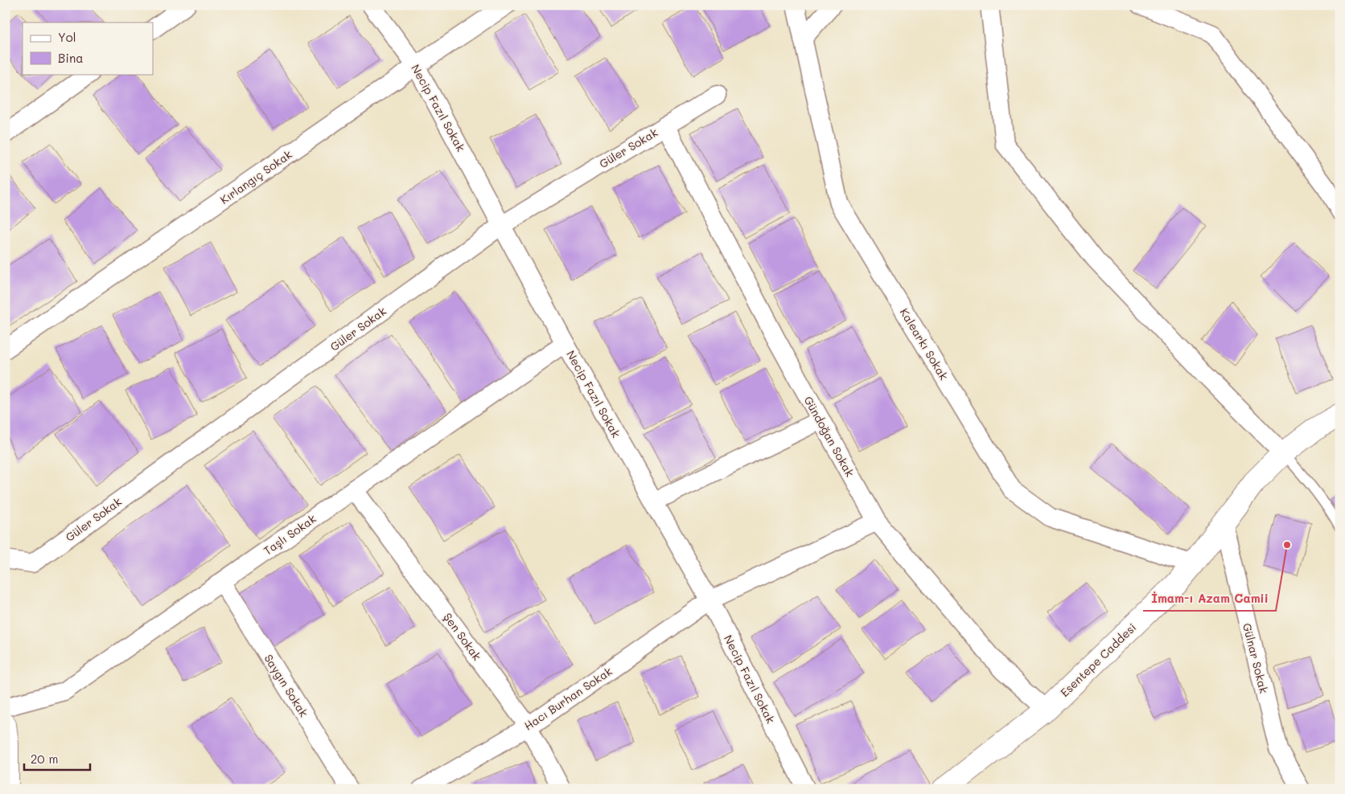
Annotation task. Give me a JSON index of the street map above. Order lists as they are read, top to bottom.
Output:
{
  "streets": {
    "main road": ["Esentepe Caddesi"],
    "street": [
      "Necip Fazıl Sokak",
      "Güler Sokak",
      "Kırlangıç Sokak",
      "Kalearkı Sokak",
      "Gündoğan Sokak",
      "Taşlı Sokak",
      "Şen Sokak",
      "Gülnar Sokak",
      "Saygın Sokak",
      "Hacı Burhan Sokak"
    ]
  },
  "crossings": [
    ["Necip Fazıl Sokak", "Güler Sokak"],
    ["Necip Fazıl Sokak", "Kırlangıç Sokak"],
    ["Necip Fazıl Sokak", "Taşlı Sokak"],
    ["Necip Fazıl Sokak", "Hacı Burhan Sokak"],
    ["Güler Sokak", "Gündoğan Sokak"],
    ["Kalearkı Sokak", "Esentepe Caddesi"],
    ["Gündoğan Sokak", "Esentepe Caddesi"],
    ["Gündoğan Sokak", "Hacı Burhan Sokak"],
    ["Taşlı Sokak", "Şen Sokak"],
    ["Taşlı Sokak", "Saygın Sokak"],
    ["Şen Sokak", "Hacı Burhan Sokak"],
    ["Gülnar Sokak", "Esentepe Caddesi"]
  ],
  "places": ["İmam-ı Azam Camii"],
  "legend": ["Yol", "Bina"],
  "scale_bar": "20 m"
}
